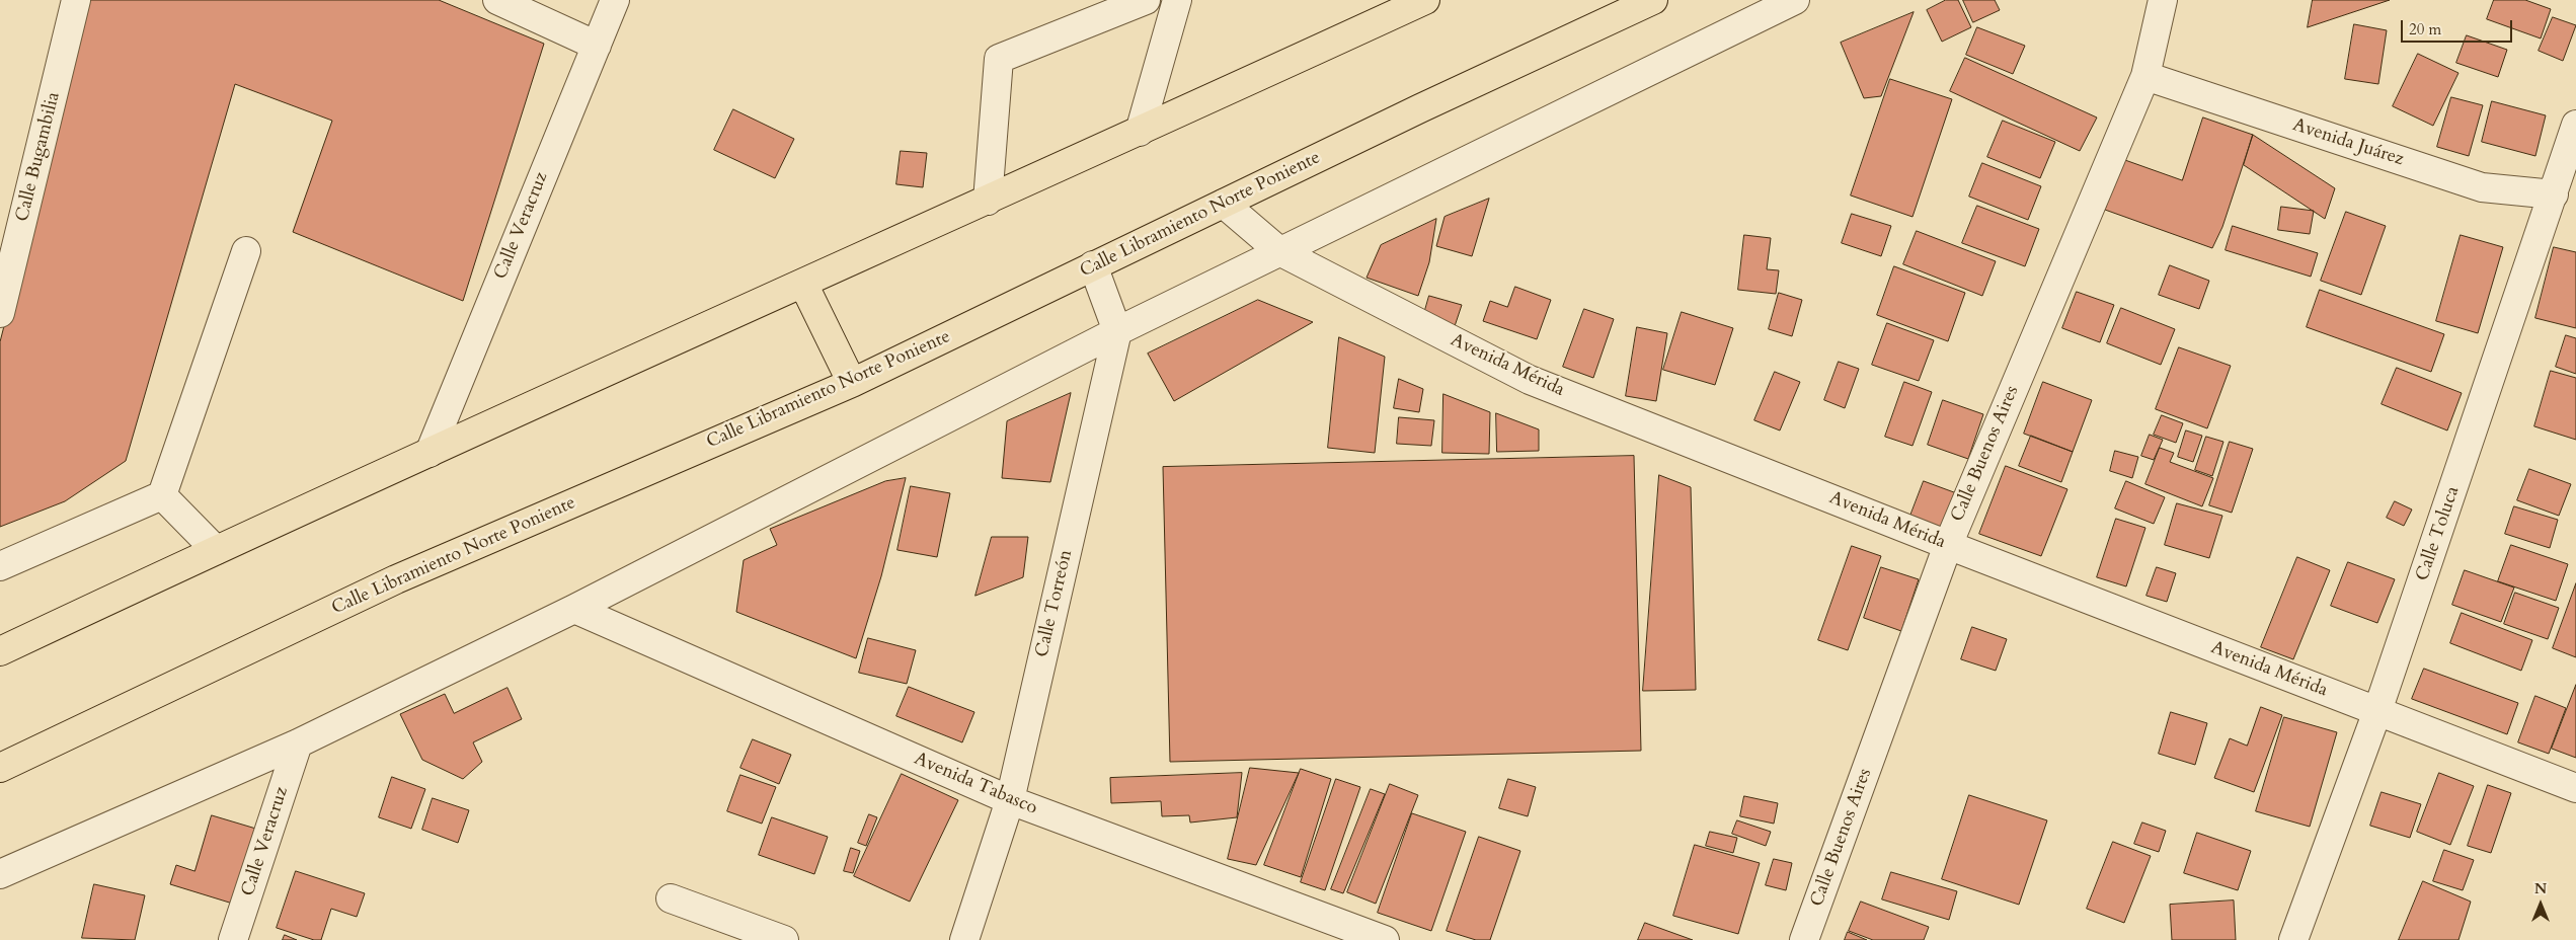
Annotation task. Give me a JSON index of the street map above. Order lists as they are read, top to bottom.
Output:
{
  "streets": {
    "highway": ["Calle Libramiento Norte Poniente"],
    "street": [
      "Avenida Juárez",
      "Calle Bugambilia",
      "Calle Veracruz",
      "Avenida Mérida",
      "Calle Buenos Aires",
      "Calle Toluca",
      "Calle Torreón",
      "Avenida Tabasco"
    ]
  },
  "crossings": [
    ["Avenida Juárez", "Calle Buenos Aires"],
    ["Avenida Juárez", "Calle Toluca"],
    ["Calle Libramiento Norte Poniente", "Avenida Mérida"],
    ["Avenida Mérida", "Calle Buenos Aires"],
    ["Avenida Mérida", "Calle Toluca"],
    ["Calle Torreón", "Avenida Tabasco"]
  ],
  "scale_bar": "20 m",
  "north": "top"
}
